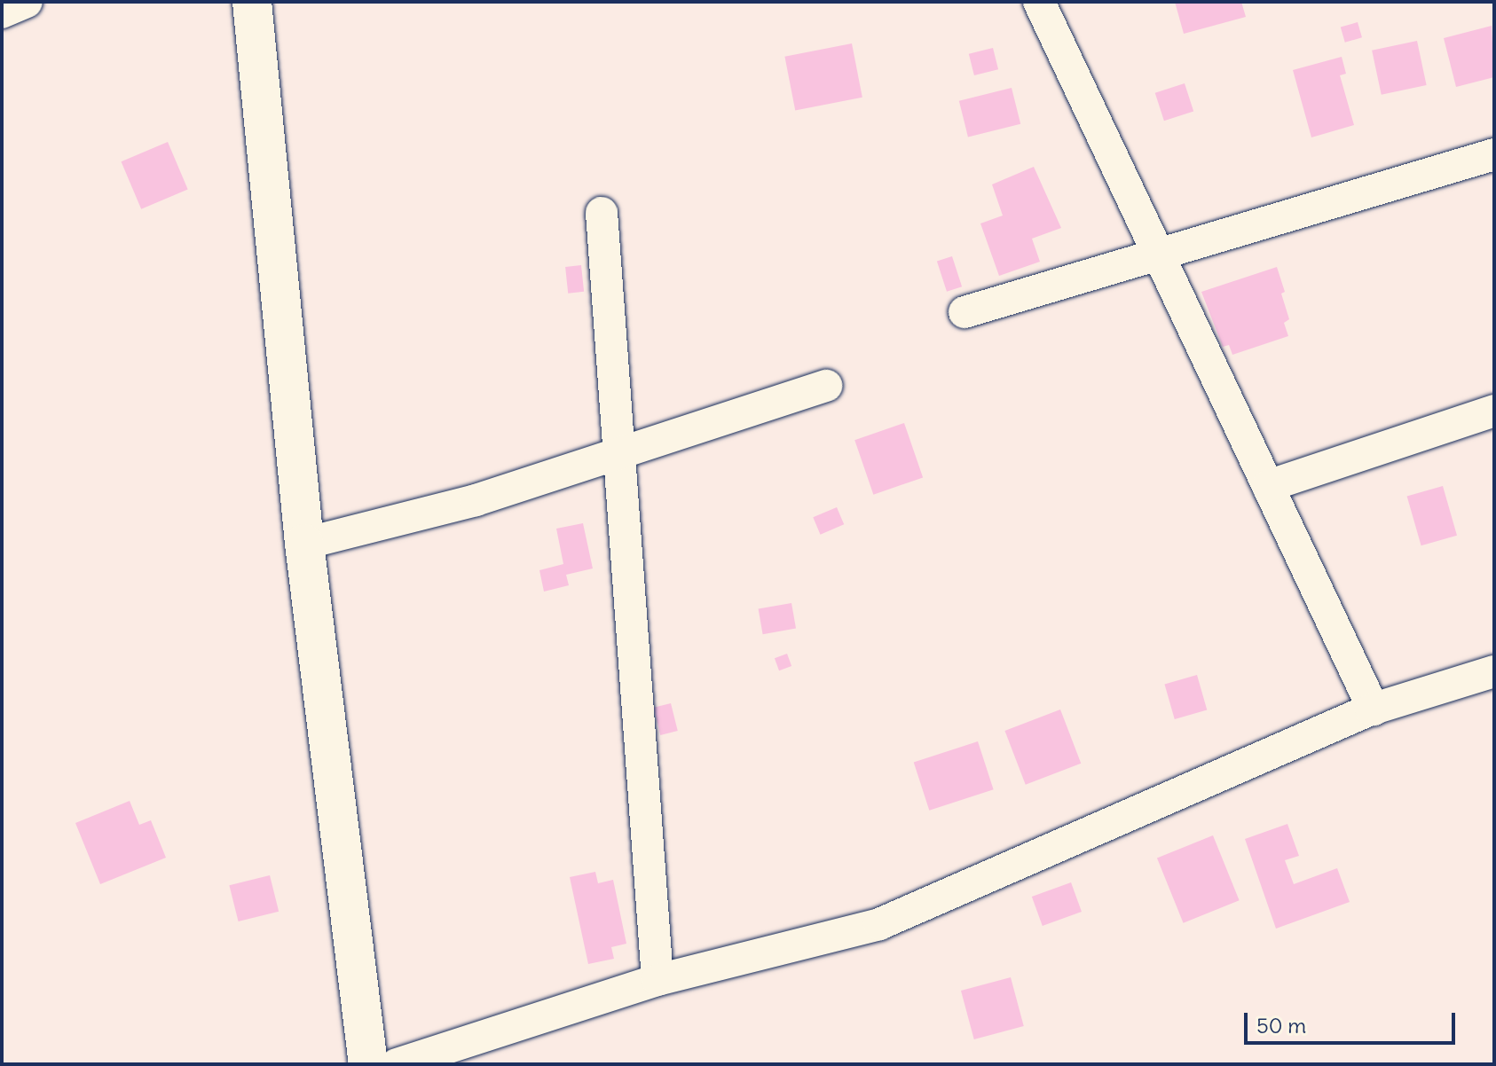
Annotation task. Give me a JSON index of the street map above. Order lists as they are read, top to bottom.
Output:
{
  "scale_bar": "50 m"
}
